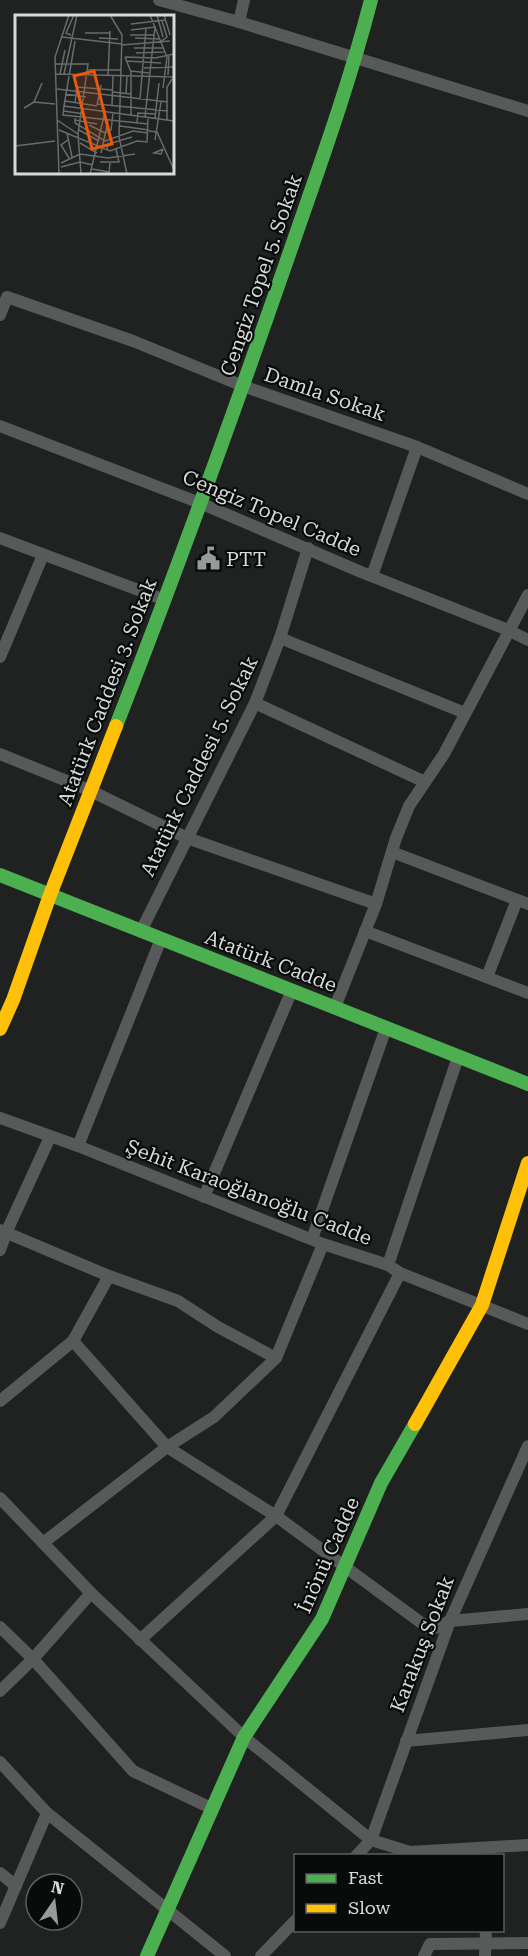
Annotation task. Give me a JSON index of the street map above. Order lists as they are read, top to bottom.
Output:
{
  "streets": {
    "street": [
      "Cengiz Topel 5. Sokak",
      "Damla Sokak",
      "Cengiz Topel Cadde",
      "Atatürk Caddesi 3. Sokak",
      "Atatürk Caddesi 5. Sokak",
      "Atatürk Cadde",
      "Şehit Karaoğlanoğlu Cadde",
      "İnönü Cadde",
      "Karakuş Sokak"
    ]
  },
  "crossings": [
    ["Cengiz Topel 5. Sokak", "Damla Sokak"],
    ["Cengiz Topel 5. Sokak", "Cengiz Topel Cadde"],
    ["Cengiz Topel 5. Sokak", "Atatürk Caddesi 3. Sokak"],
    ["Cengiz Topel Cadde", "Atatürk Caddesi 3. Sokak"],
    ["Cengiz Topel Cadde", "Atatürk Caddesi 5. Sokak"],
    ["Atatürk Caddesi 3. Sokak", "Atatürk Cadde"],
    ["Atatürk Caddesi 5. Sokak", "Atatürk Cadde"],
    ["Şehit Karaoğlanoğlu Cadde", "İnönü Cadde"]
  ],
  "places": {
    "public building": ["PTT"]
  },
  "legend": ["Fast", "Slow"],
  "north": "top"
}
